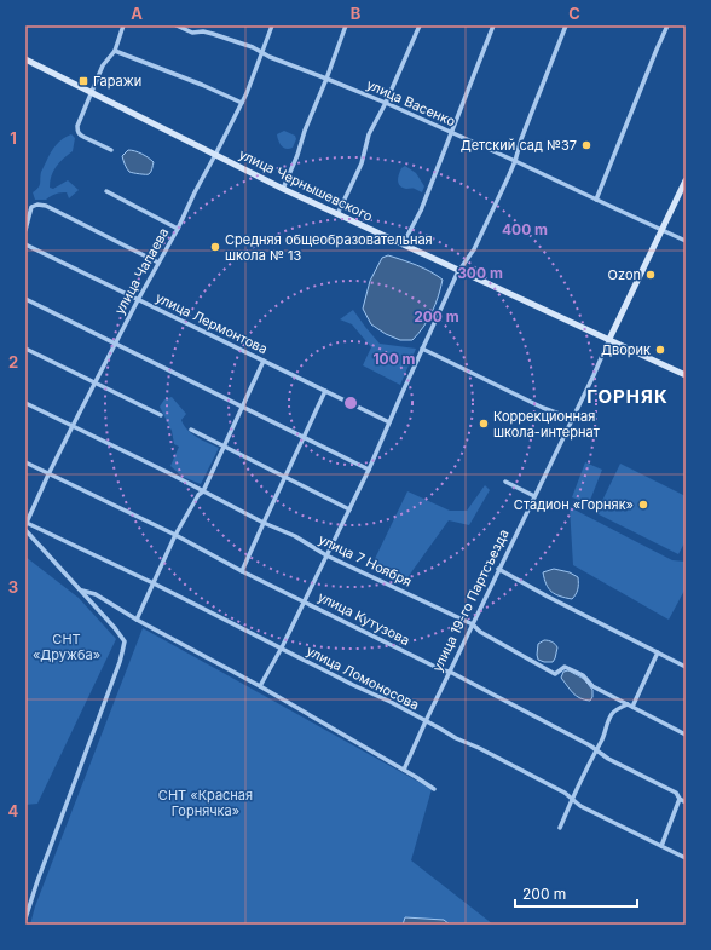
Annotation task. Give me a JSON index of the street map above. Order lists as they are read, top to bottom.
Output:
{
  "streets": {
    "street": [
      "улица Васенко",
      "улица Чернышевского",
      "улица Чапаева",
      "улица Лермонтова",
      "улица 7 Ноября",
      "улица 19-го Партсъезда",
      "улица Кутузова",
      "улица Ломоносова"
    ]
  },
  "crossings": [
    ["улица Васенко", "улица Чапаева"],
    ["улица Васенко", "улица 19-го Партсъезда"],
    ["улица Чернышевского", "улица Чапаева"],
    ["улица Чернышевского", "улица 19-го Партсъезда"],
    ["улица Чапаева", "улица Лермонтова"],
    ["улица Чапаева", "улица 7 Ноября"],
    ["улица Чапаева", "улица Кутузова"],
    ["улица Чапаева", "улица Ломоносова"],
    ["улица 7 Ноября", "улица 19-го Партсъезда"],
    ["улица 19-го Партсъезда", "улица Кутузова"],
    ["улица 19-го Партсъезда", "улица Ломоносова"]
  ],
  "districts": ["ГОРНЯК"],
  "parks": ["СНТ «Дружба»", "СНТ «Красная Горнячка»"],
  "places": {
    "transit": ["Гаражи"],
    "other": [
      "Детский сад №37",
      "Средняя общеобразовательная школа № 13",
      "Ozon",
      "Дворик",
      "Коррекционная школа-интернат",
      "Стадион «Горняк»"
    ]
  },
  "scale_bar": "200 m",
  "grid": {
    "columns": ["A", "B", "C"],
    "rows": [
      "1",
      "2",
      "3",
      "4"
    ]
  },
  "rings": [
    "400 m",
    "300 m",
    "200 m",
    "100 m"
  ]
}
